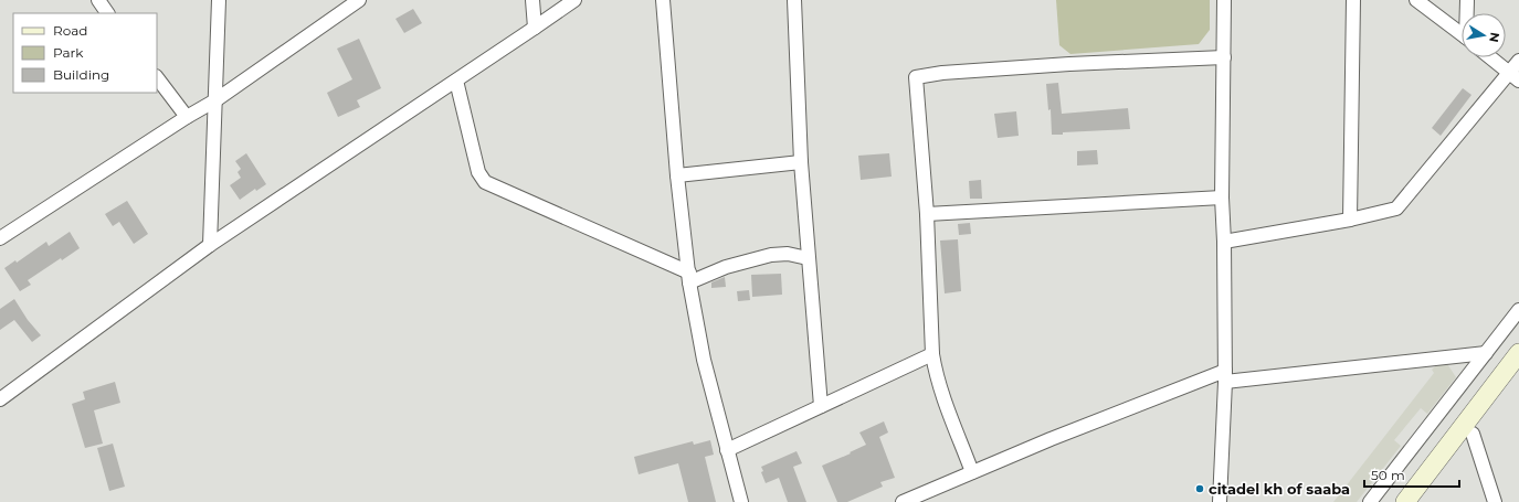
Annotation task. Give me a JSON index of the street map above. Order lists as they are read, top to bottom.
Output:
{
  "places": ["citadel kh of saaba"],
  "legend": ["Road", "Park", "Building"],
  "scale_bar": "50 m",
  "north": "right"
}
